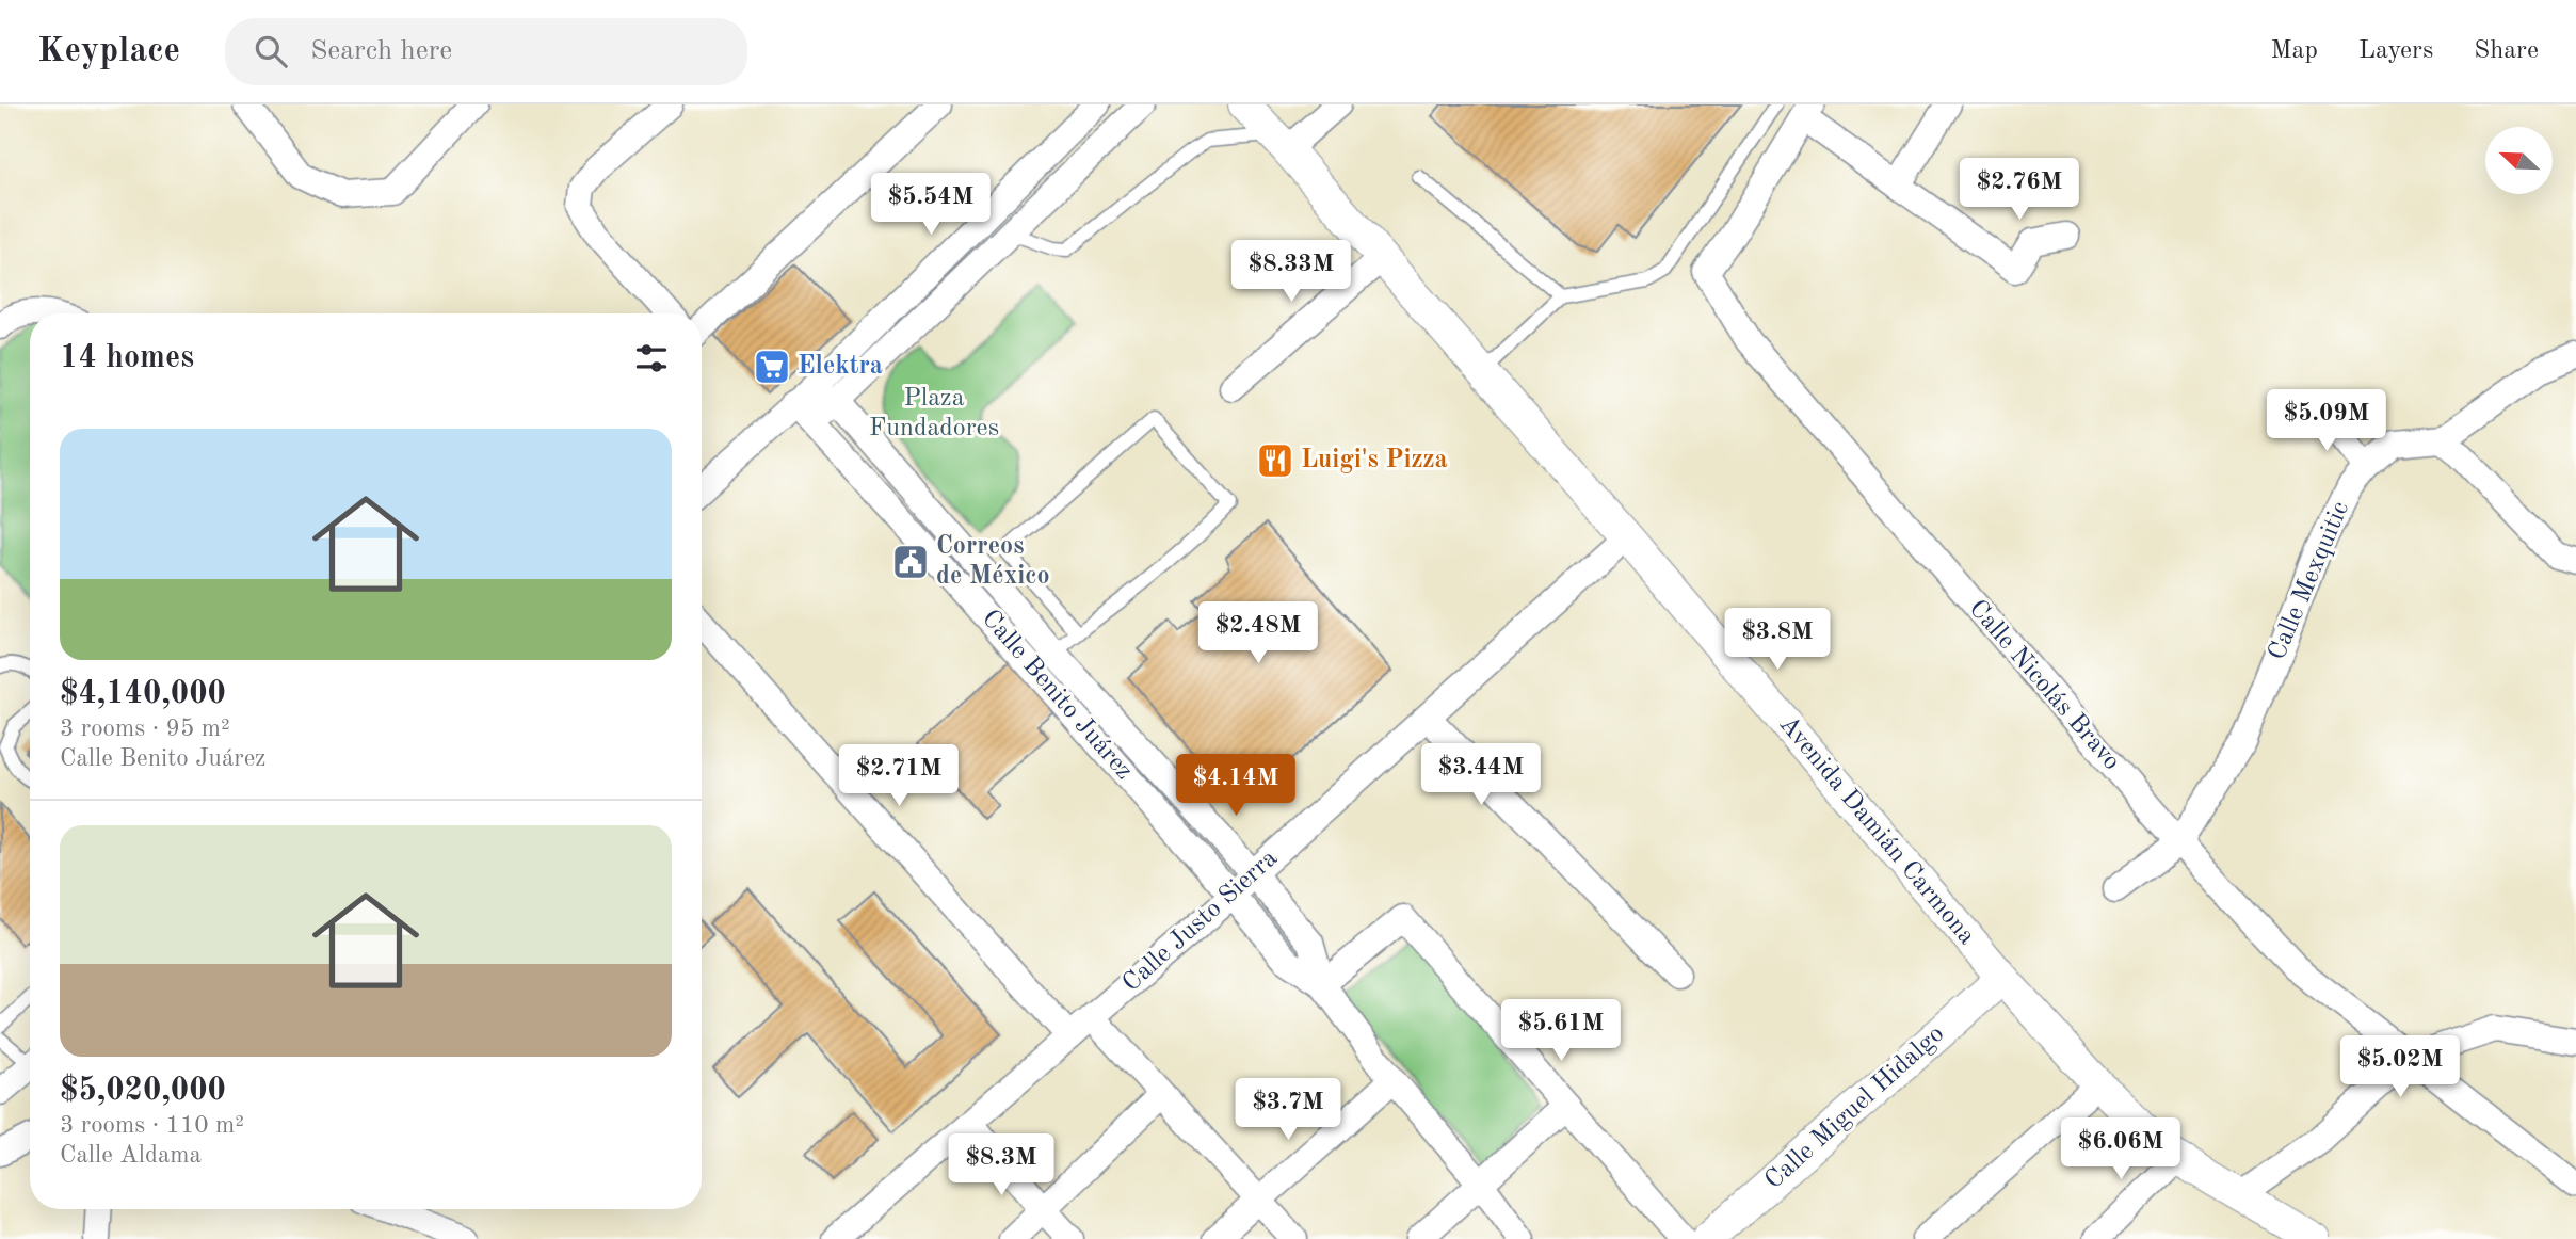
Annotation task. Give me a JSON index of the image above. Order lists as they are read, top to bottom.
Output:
{
  "streets": {
    "street": [
      "Calle Mexquitic",
      "Calle Nicolás Bravo",
      "Calle Benito Juárez",
      "Avenida Damián Carmona",
      "Calle Justo Sierra",
      "Calle Miguel Hidalgo"
    ]
  },
  "crossings": [
    ["Calle Mexquitic", "Calle Nicolás Bravo"],
    ["Calle Benito Juárez", "Calle Justo Sierra"],
    ["Avenida Damián Carmona", "Calle Justo Sierra"],
    ["Avenida Damián Carmona", "Calle Miguel Hidalgo"]
  ],
  "parks": ["Plaza Fundadores"],
  "places": {
    "supermarket": ["Elektra"],
    "restaurant": ["Luigi's Pizza"],
    "public building": ["Correos de México"]
  },
  "north": "top left",
  "page": {
    "header": "Keyplace",
    "search": "Search here",
    "nav": ["Map", "Layers", "Share"],
    "price": [
      "$2.76M",
      "$5.54M",
      "$8.33M",
      "$5.09M",
      "$2.48M",
      "$3.8M",
      "$3.44M",
      "$2.71M",
      "$4.14M",
      "$5.61M",
      "$5.02M",
      "$3.7M",
      "$6.06M",
      "$8.3M"
    ],
    "heading": "14 homes",
    "list": [
      {
        "name": "$4,140,000",
        "note": "3 rooms · 95 m² · Calle Benito Juárez"
      },
      {
        "name": "$5,020,000",
        "note": "3 rooms · 110 m² · Calle Aldama"
      }
    ]
  }
}
